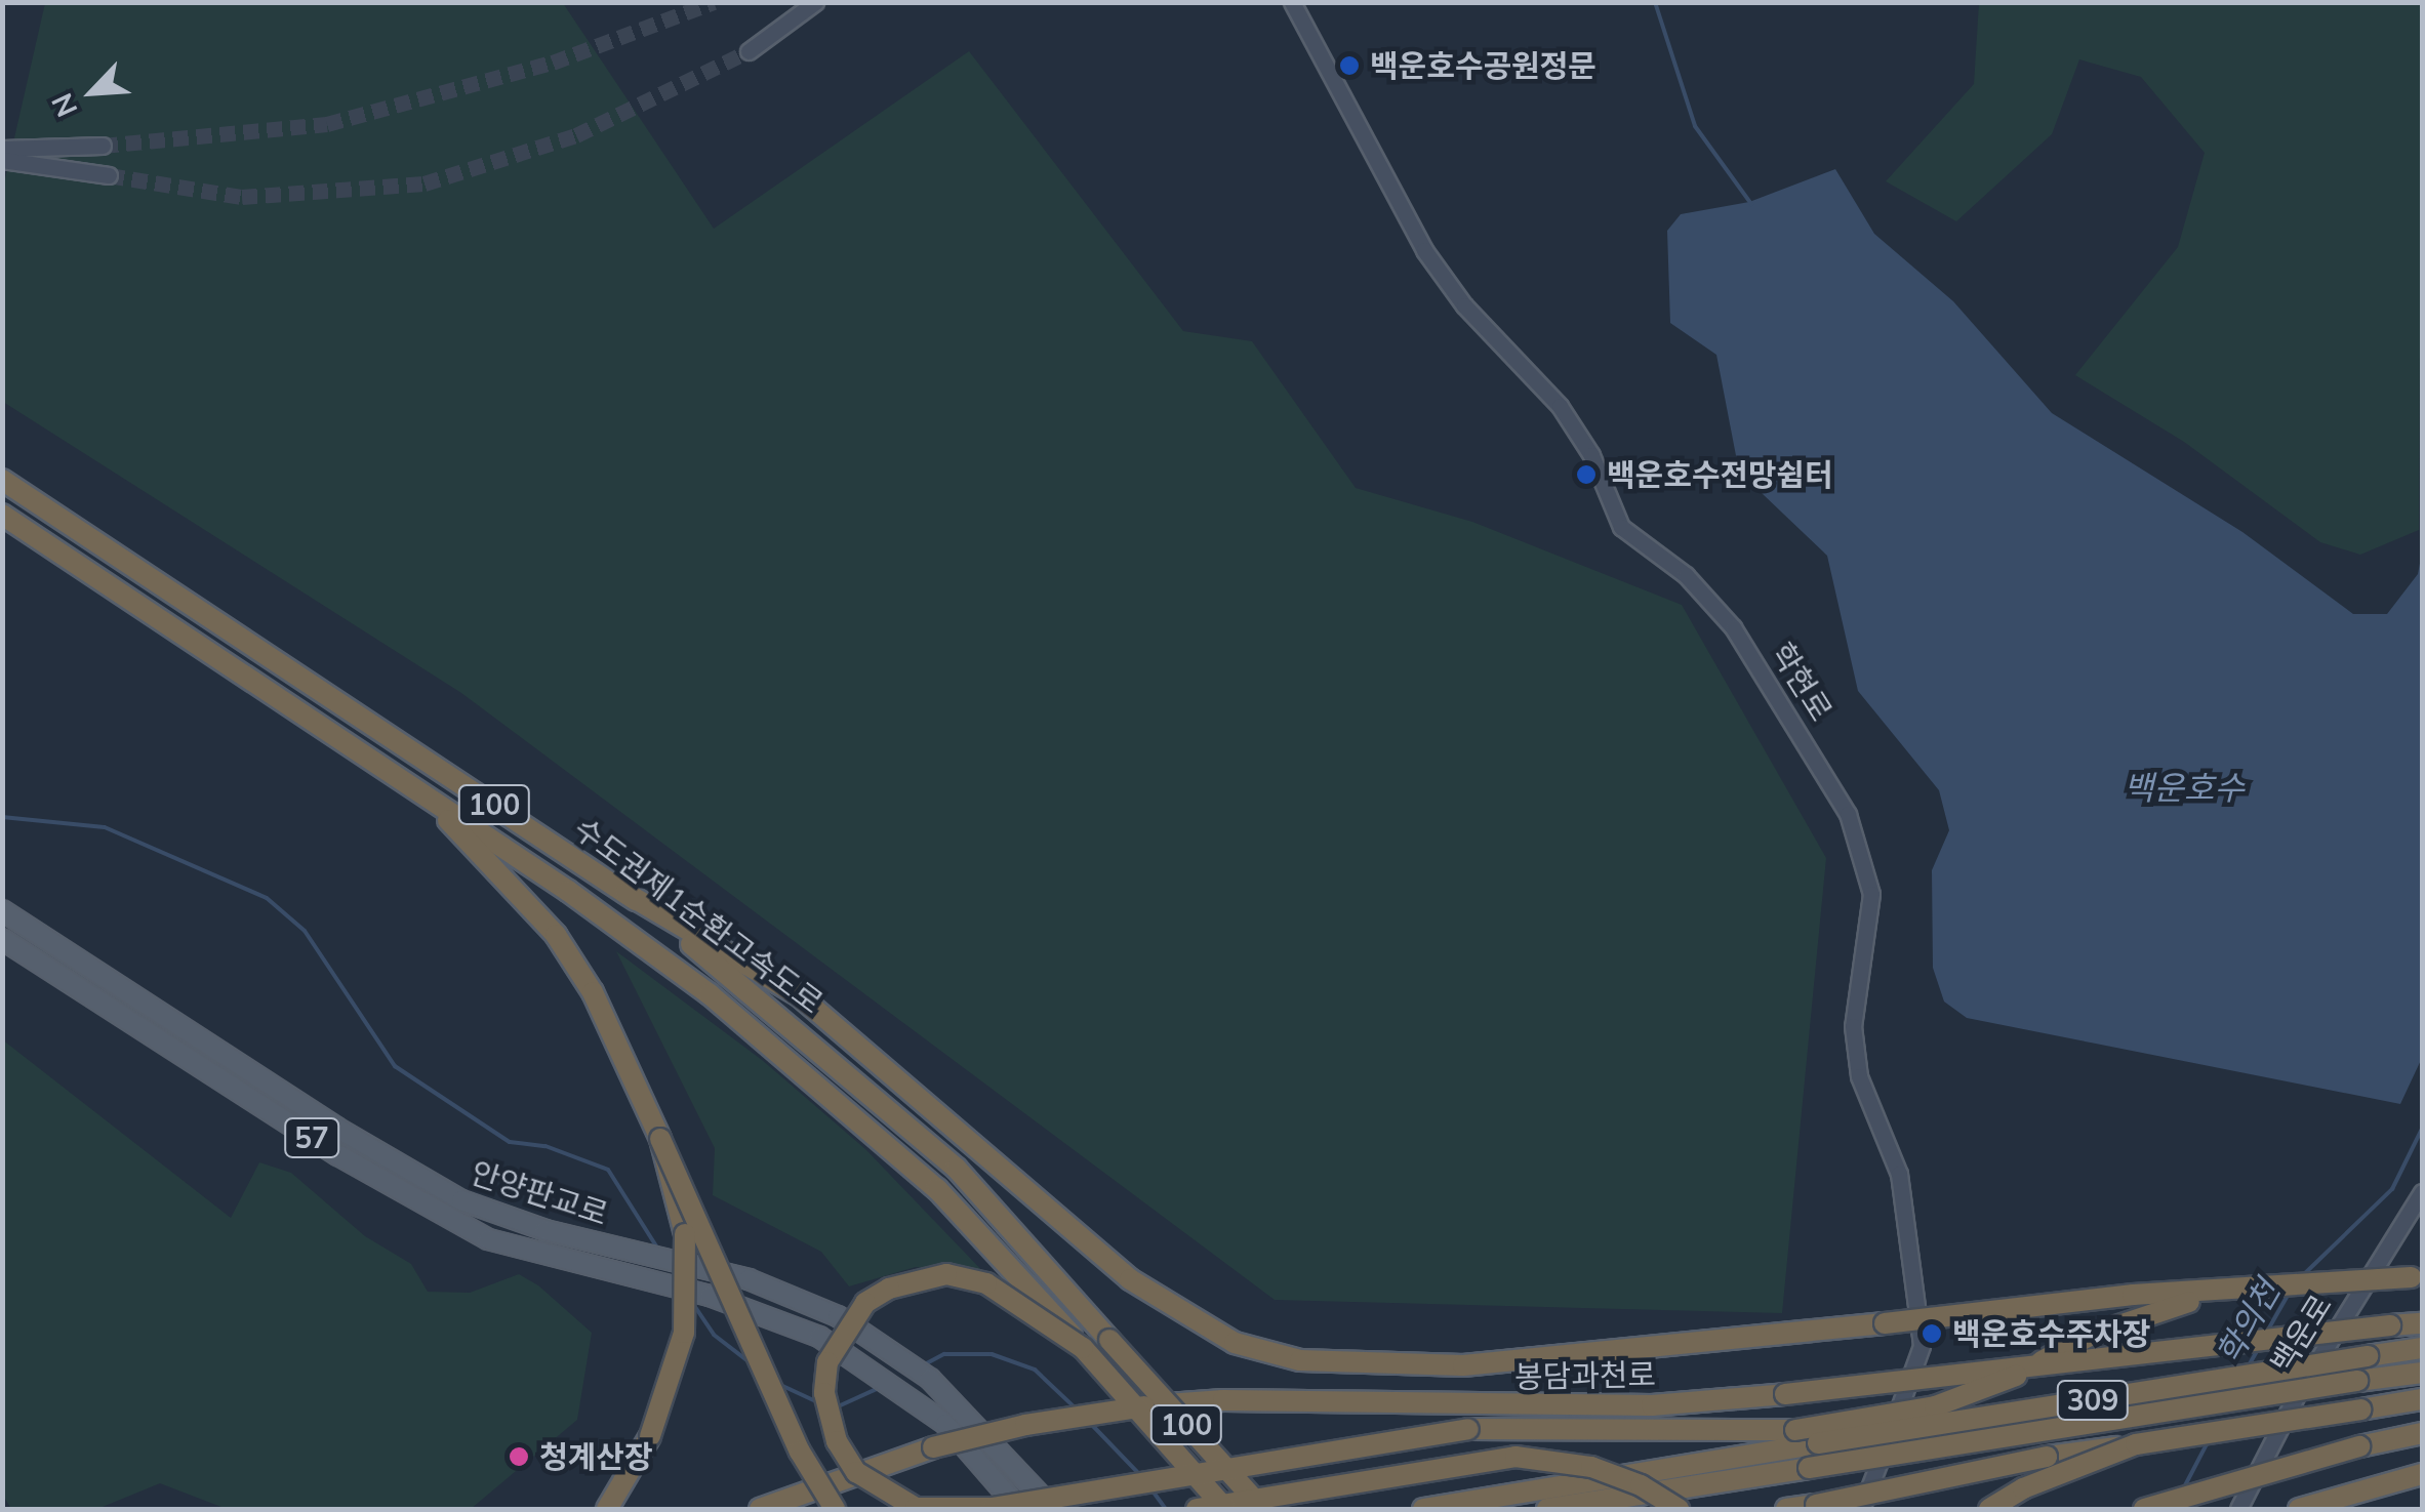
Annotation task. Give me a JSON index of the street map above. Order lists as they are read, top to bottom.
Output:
{
  "streets": {
    "highway": [
      "100",
      "수도권제1순환고속도로",
      "봉담과천로",
      "309"
    ],
    "main road": ["57", "안양판교로"],
    "street": ["학현로", "백운로"]
  },
  "water": ["백운호수", "학의천"],
  "places": [
    "백운호수공원정문",
    "백운호수전망쉼터",
    "백운호수주차장",
    "청계산장"
  ],
  "north": "bottom left"
}
